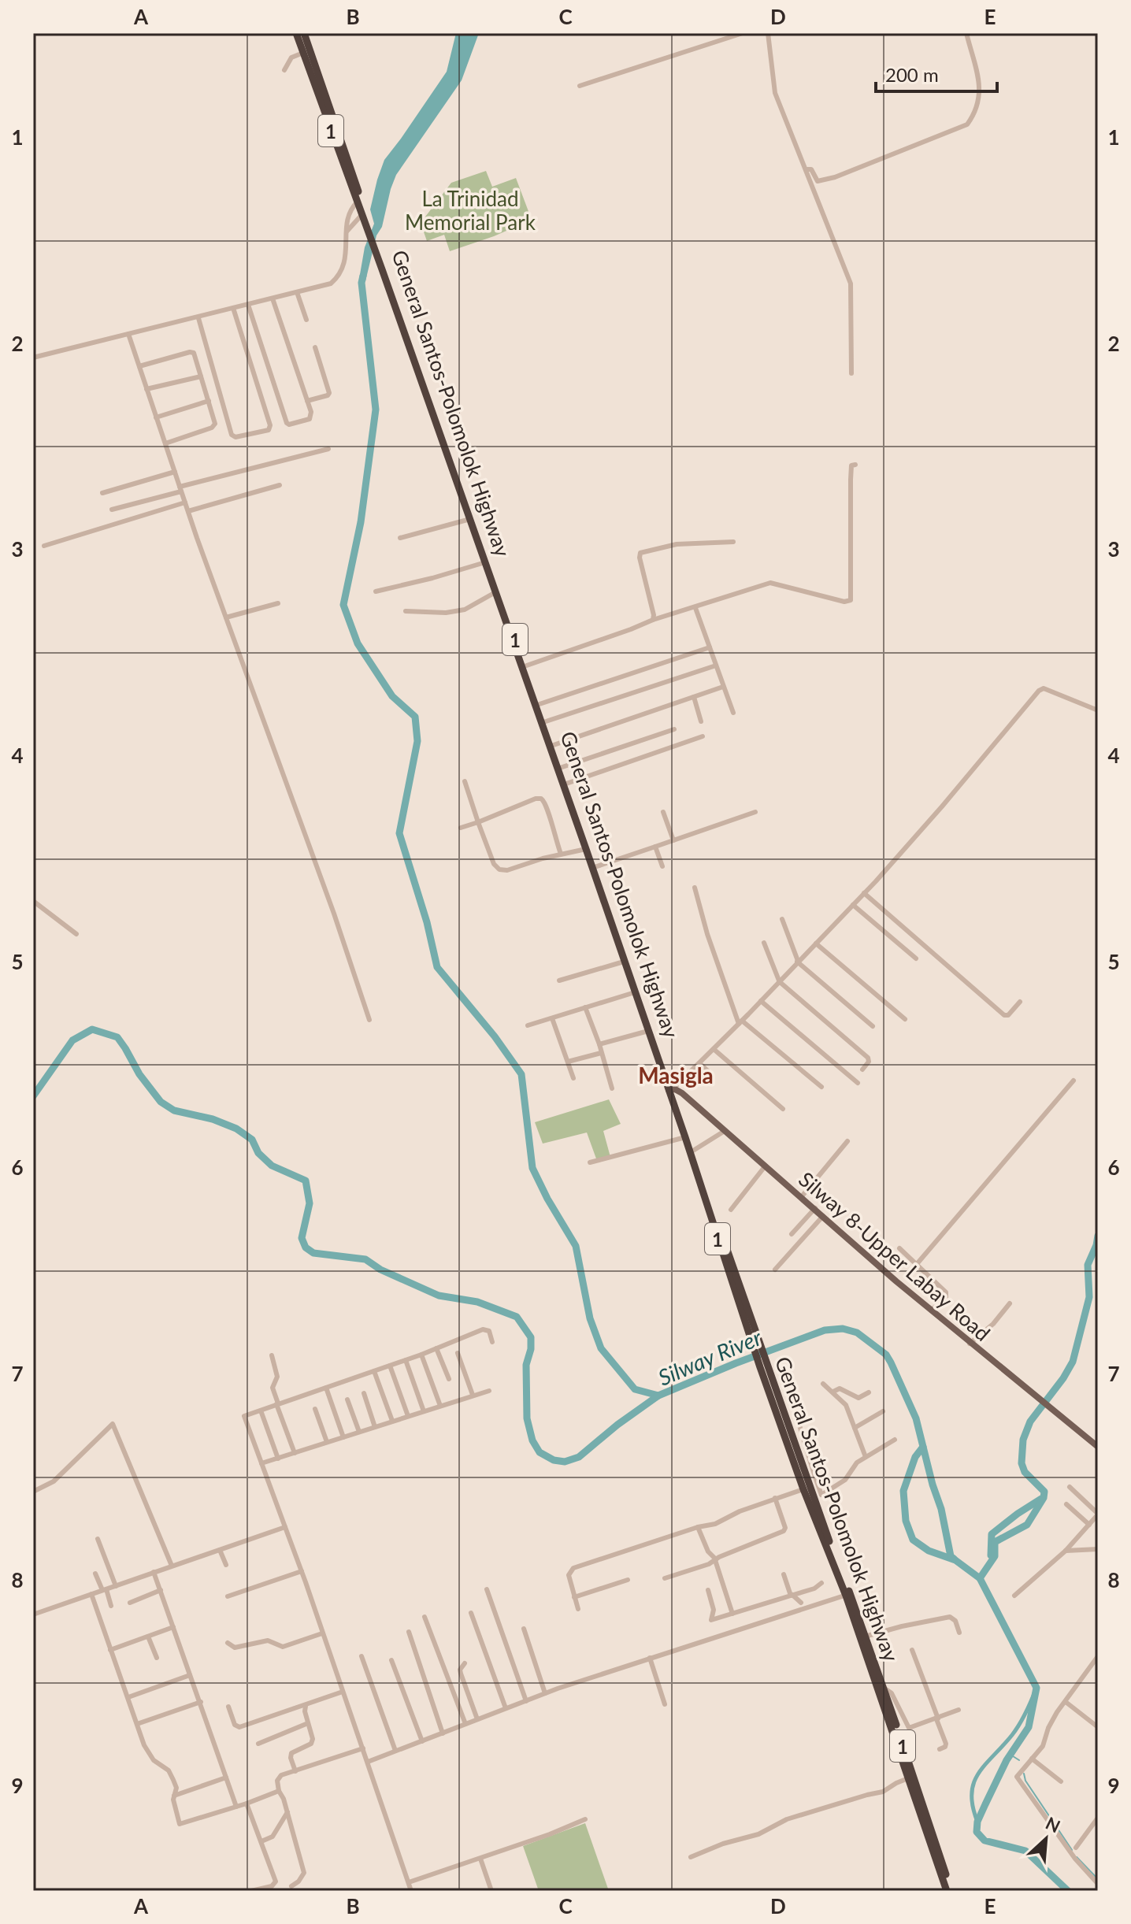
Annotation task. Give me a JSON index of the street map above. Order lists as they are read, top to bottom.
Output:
{
  "streets": {
    "highway": ["1", "General Santos-Polomolok Highway"],
    "main road": ["Silway 8-Upper Labay Road"]
  },
  "crossings": [
    ["1", "General Santos-Polomolok Highway"],
    ["1", "Silway 8-Upper Labay Road"],
    ["General Santos-Polomolok Highway", "Silway 8-Upper Labay Road"]
  ],
  "districts": ["Masigla"],
  "water": ["Silway River"],
  "parks": ["La Trinidad Memorial Park"],
  "scale_bar": "200 m",
  "north": "top right",
  "grid": {
    "columns": [
      "A",
      "B",
      "C",
      "D",
      "E"
    ],
    "rows": [
      "1",
      "2",
      "3",
      "4",
      "5",
      "6",
      "7",
      "8",
      "9"
    ]
  }
}
